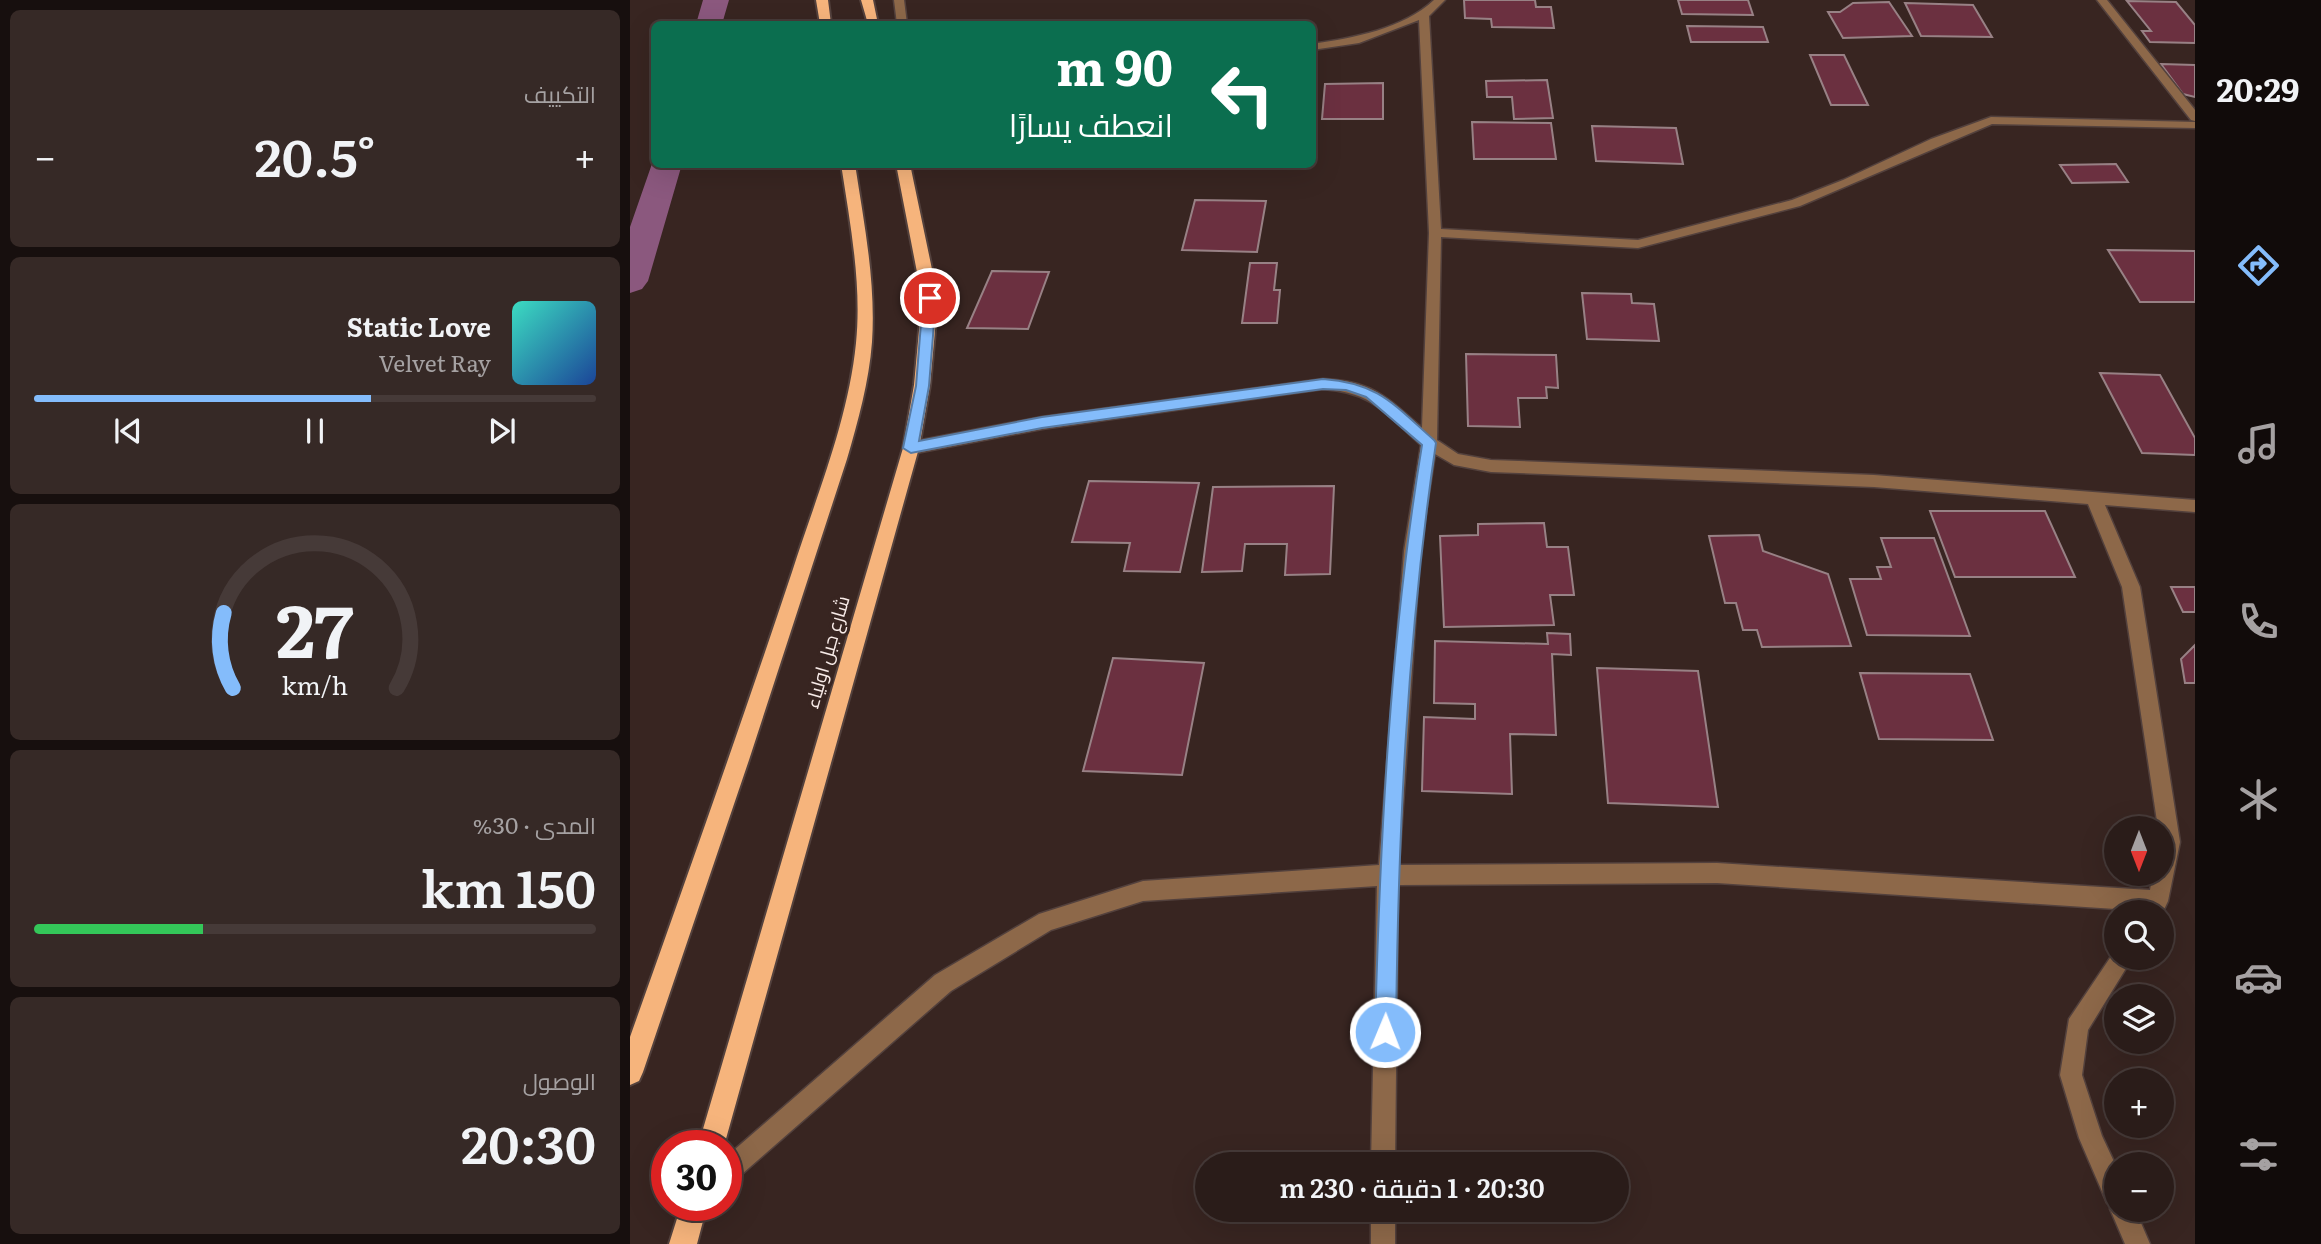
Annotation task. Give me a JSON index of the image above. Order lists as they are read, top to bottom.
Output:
{
  "streets": {
    "highway": ["شارع جبل اولياء"]
  },
  "north": "bottom",
  "page": {
    "tabs": "20:29",
    "tile": [
      "التكييف",
      ["المدى · 30%", "150 km"],
      ["الوصول", "20:30"]
    ],
    "turn": ["90 m", "انعطف يسارًا"],
    "heat": ["−", "20.5°", "+"],
    "song": ["Static Love", "Velvet Ray"],
    "map_buttons": ["+", "−"],
    "limit": "30",
    "trip": "20:30 · 1 دقيقة · 230 m",
    "gauge": ["27", "km/h"]
  }
}
